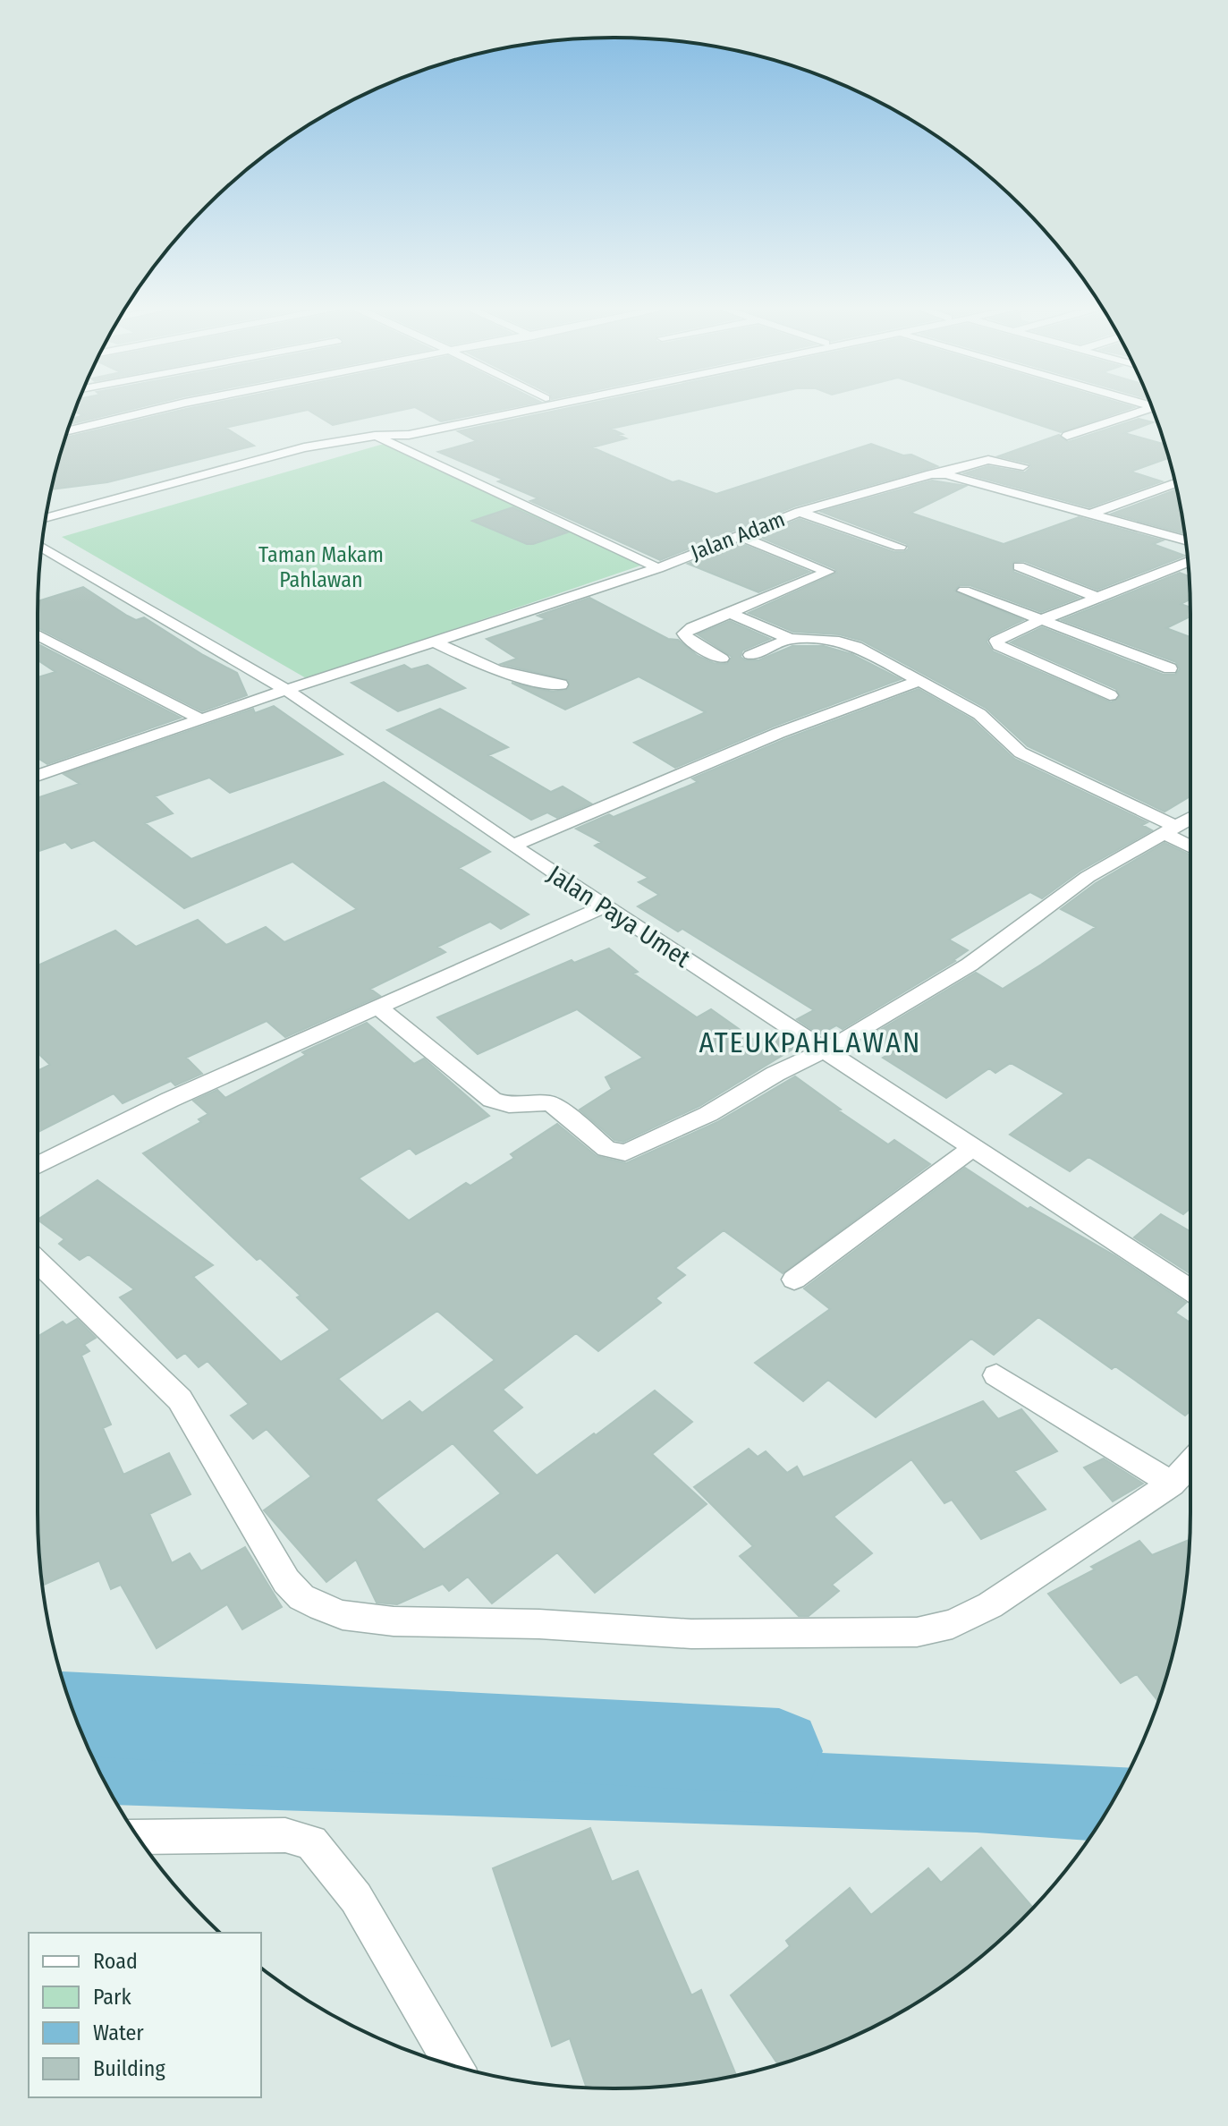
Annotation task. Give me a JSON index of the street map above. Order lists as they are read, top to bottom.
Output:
{
  "streets": {
    "street": ["Jalan Adam", "Jalan Paya Umet"]
  },
  "crossings": [
    ["Jalan Adam", "Jalan Paya Umet"]
  ],
  "districts": ["ATEUKPAHLAWAN"],
  "parks": ["Taman Makam Pahlawan"],
  "legend": [
    "Road",
    "Park",
    "Water",
    "Building"
  ]
}
